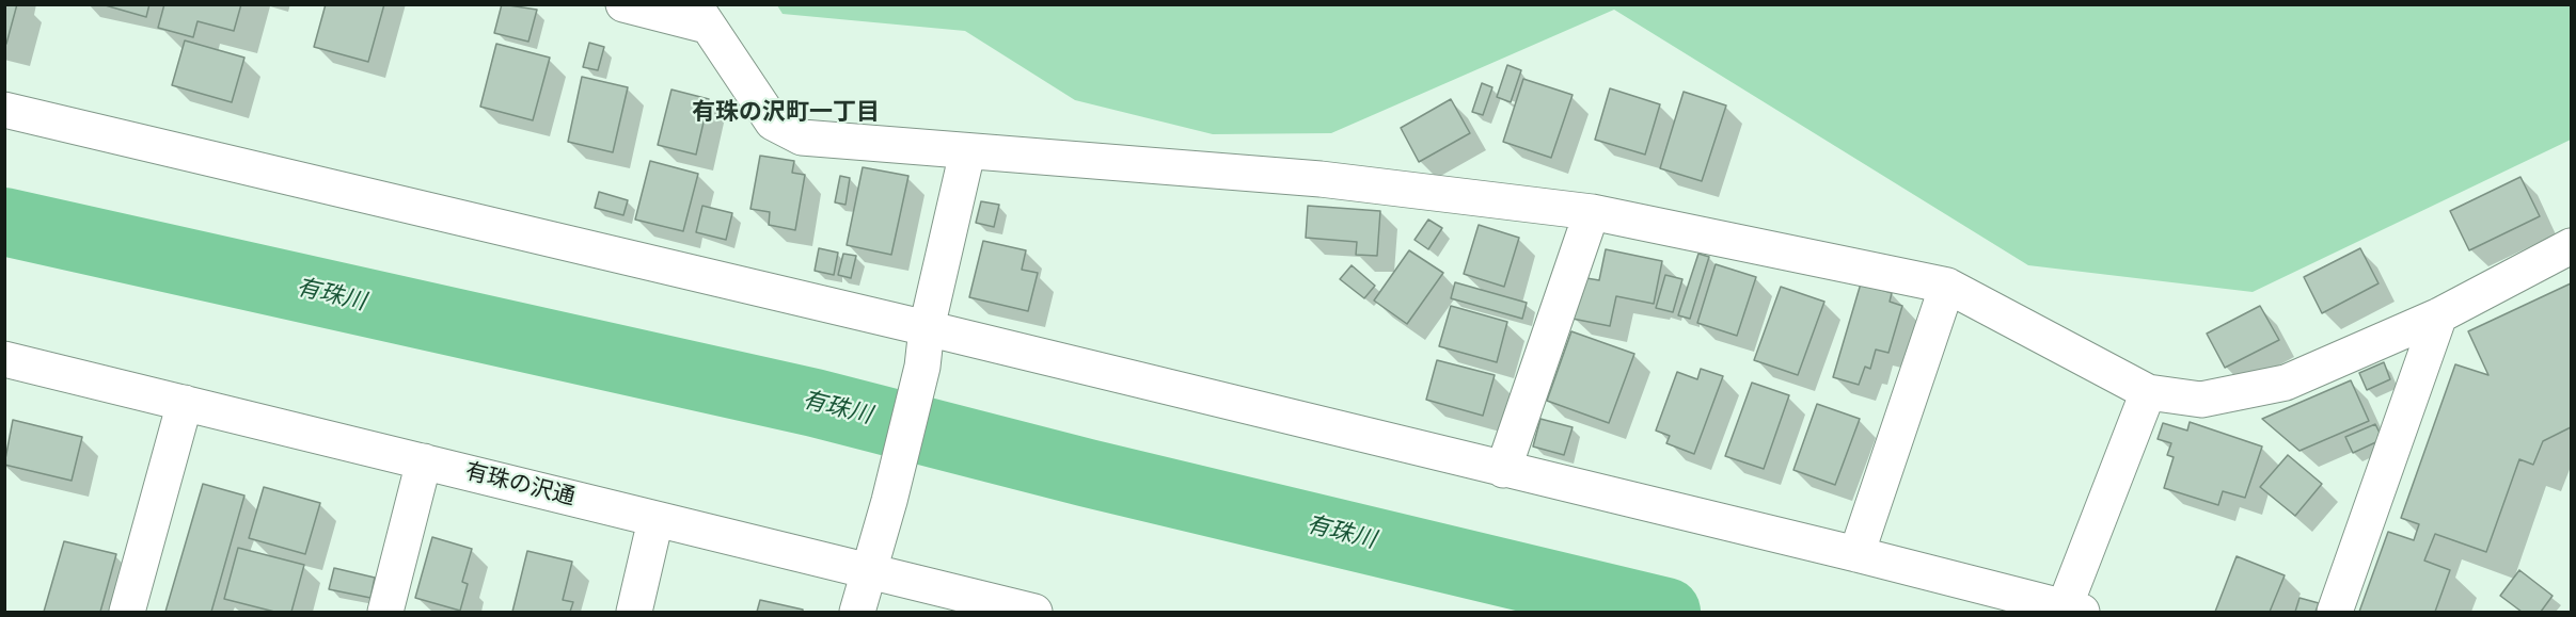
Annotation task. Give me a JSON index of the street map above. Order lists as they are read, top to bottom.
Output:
{
  "streets": {
    "street": ["有珠の沢通"]
  },
  "districts": ["有珠の沢町一丁目"],
  "water": ["有珠川"]
}
